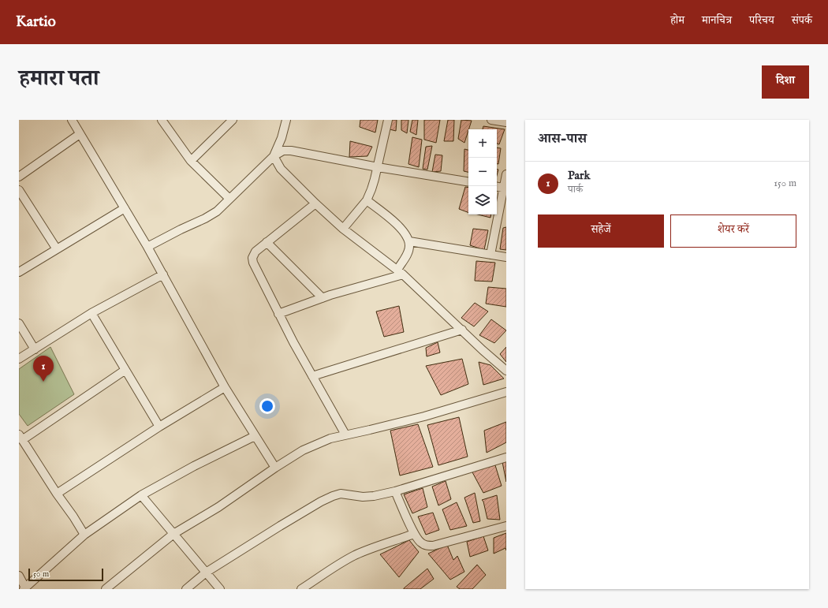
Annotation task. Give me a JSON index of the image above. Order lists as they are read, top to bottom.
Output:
{
  "scale_bar": "50 m",
  "page": {
    "header": "Kartio",
    "nav": [
      "होम",
      "मानचित्र",
      "परिचय",
      "संपर्क"
    ],
    "title": "हमारा पता",
    "buttons": [
      "दिशा",
      ["सहेजें", "शेयर करें"]
    ],
    "heading": "आस-पास",
    "map_buttons": ["+", "−"],
    "list": [
      {
        "mark": "1",
        "name": "Park",
        "note": "पार्क",
        "value": "150 m"
      }
    ],
    "pins": "1",
    "scale": "50 m"
  }
}
